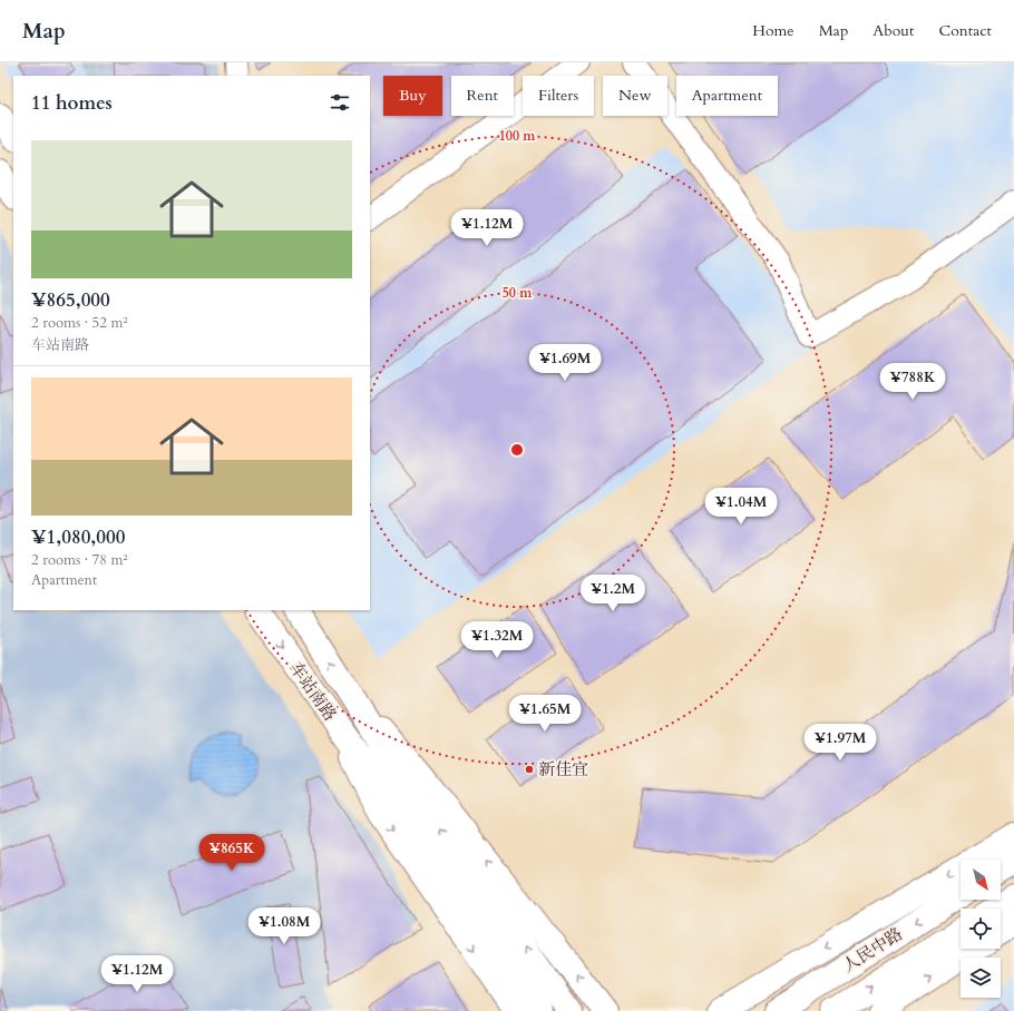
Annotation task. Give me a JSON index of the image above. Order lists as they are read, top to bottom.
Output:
{
  "streets": {
    "main road": ["车站南路", "人民中路"]
  },
  "places": ["新佳宜"],
  "north": "bottom right",
  "page": {
    "header": "Map",
    "nav": [
      "Home",
      "Map",
      "About",
      "Contact"
    ],
    "chip": [
      "Buy",
      "Rent",
      "Filters",
      "New",
      "Apartment"
    ],
    "heading": "11 homes",
    "list": [
      {
        "name": "¥865,000",
        "note": "2 rooms · 52 m² · 车站南路"
      },
      {
        "name": "¥1,080,000",
        "note": "2 rooms · 78 m² · Apartment"
      }
    ],
    "price": [
      "¥1.12M",
      "¥1.69M",
      "¥788K",
      "¥1.04M",
      "¥1.2M",
      "¥1.32M",
      "¥1.65M",
      "¥1.97M",
      "¥865K",
      "¥1.08M",
      "¥1.12M"
    ]
  },
  "rings": ["100 m", "50 m"]
}
